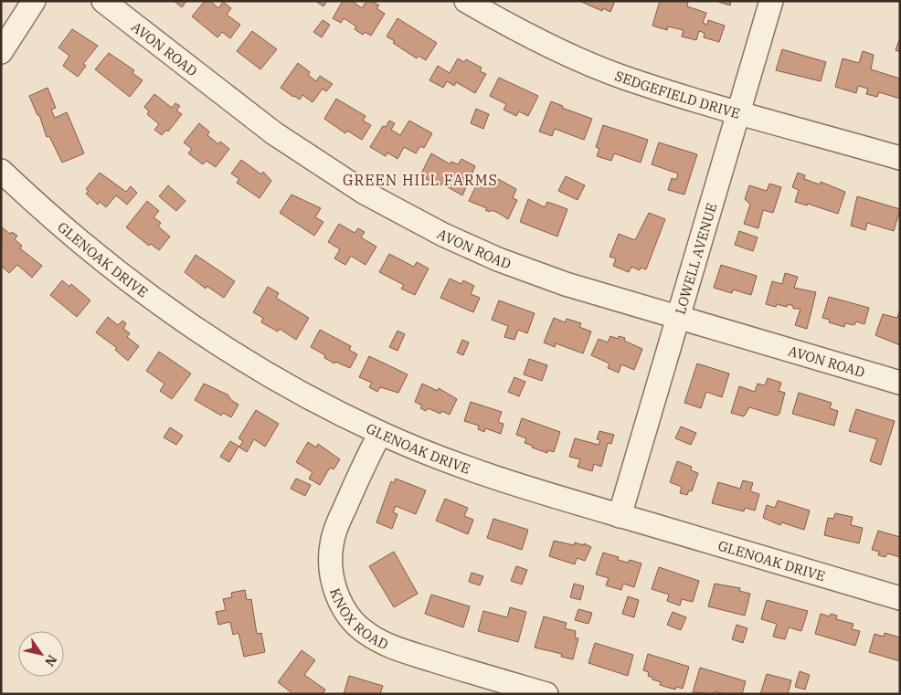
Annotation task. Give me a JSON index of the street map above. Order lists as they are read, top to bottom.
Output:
{
  "streets": {
    "street": [
      "AVON ROAD",
      "SEDGEFIELD DRIVE",
      "GLENOAK DRIVE",
      "LOWELL AVENUE",
      "KNOX ROAD"
    ]
  },
  "crossings": [
    ["AVON ROAD", "LOWELL AVENUE"],
    ["SEDGEFIELD DRIVE", "LOWELL AVENUE"],
    ["GLENOAK DRIVE", "LOWELL AVENUE"],
    ["GLENOAK DRIVE", "KNOX ROAD"]
  ],
  "districts": ["GREEN HILL FARMS"],
  "north": "bottom right"
}
